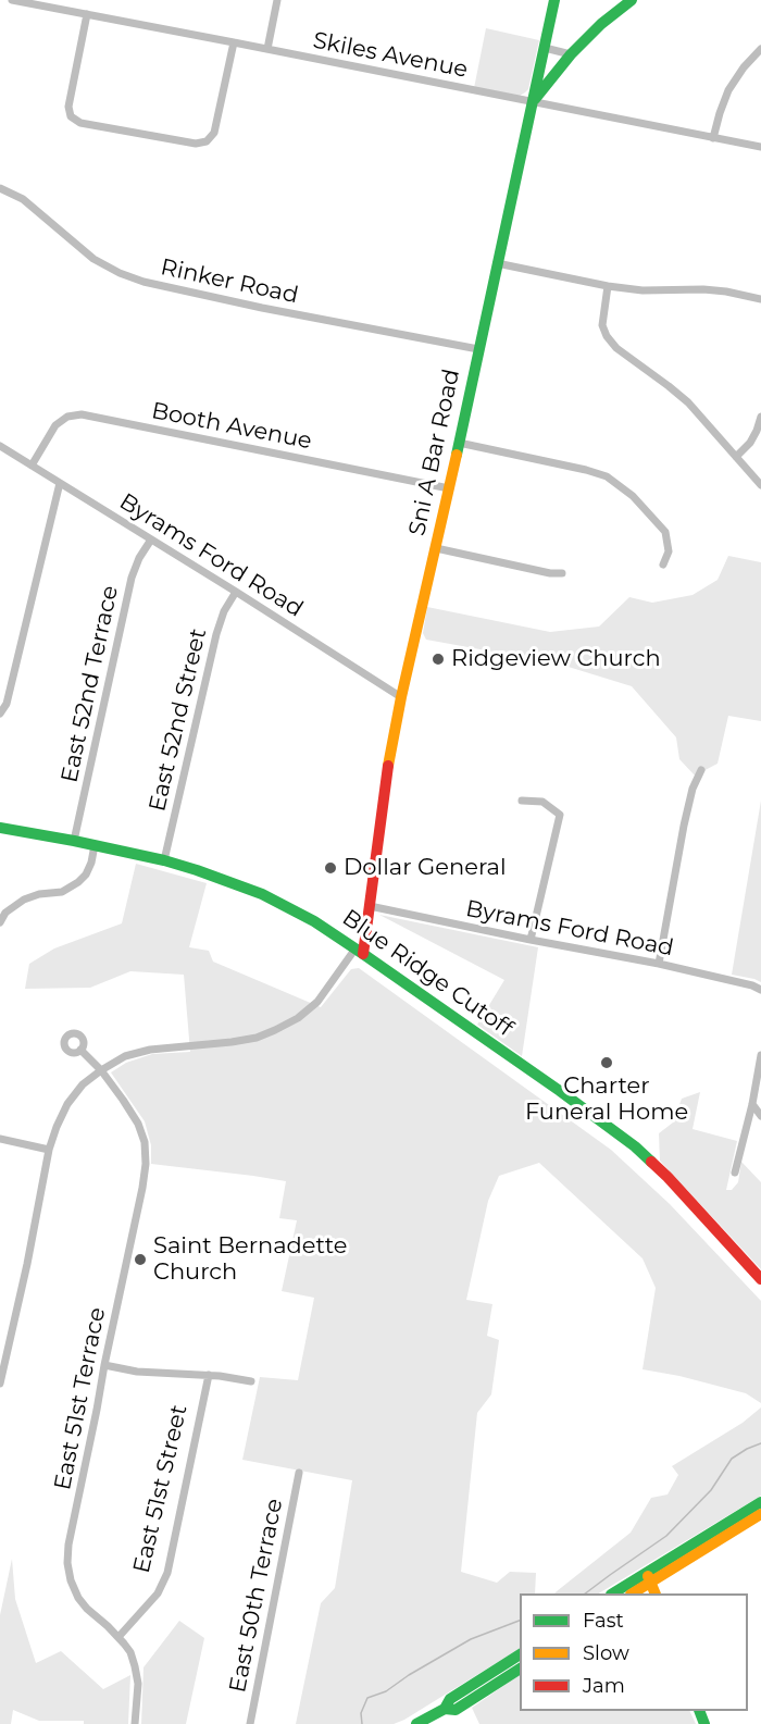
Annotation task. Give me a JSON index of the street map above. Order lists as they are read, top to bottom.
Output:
{
  "streets": {
    "main road": ["Sni A Bar Road", "Blue Ridge Cutoff"],
    "street": [
      "Skiles Avenue",
      "Rinker Road",
      "Booth Avenue",
      "Byrams Ford Road",
      "East 52nd Terrace",
      "East 52nd Street",
      "East 51st Terrace",
      "East 51st Street",
      "East 50th Terrace"
    ]
  },
  "crossings": [
    ["Skiles Avenue", "Sni A Bar Road"],
    ["Rinker Road", "Sni A Bar Road"],
    ["Booth Avenue", "Sni A Bar Road"],
    ["Booth Avenue", "Byrams Ford Road"],
    ["Sni A Bar Road", "Byrams Ford Road"],
    ["Sni A Bar Road", "Blue Ridge Cutoff"],
    ["Sni A Bar Road", "East 51st Terrace"],
    ["Byrams Ford Road", "East 52nd Terrace"],
    ["Byrams Ford Road", "East 52nd Street"],
    ["East 52nd Terrace", "Blue Ridge Cutoff"],
    ["East 52nd Street", "Blue Ridge Cutoff"],
    ["East 51st Terrace", "East 51st Street"]
  ],
  "places": [
    "Ridgeview Church",
    "Dollar General",
    "Charter Funeral Home",
    "Saint Bernadette Church"
  ],
  "legend": ["Fast", "Slow", "Jam"]
}
